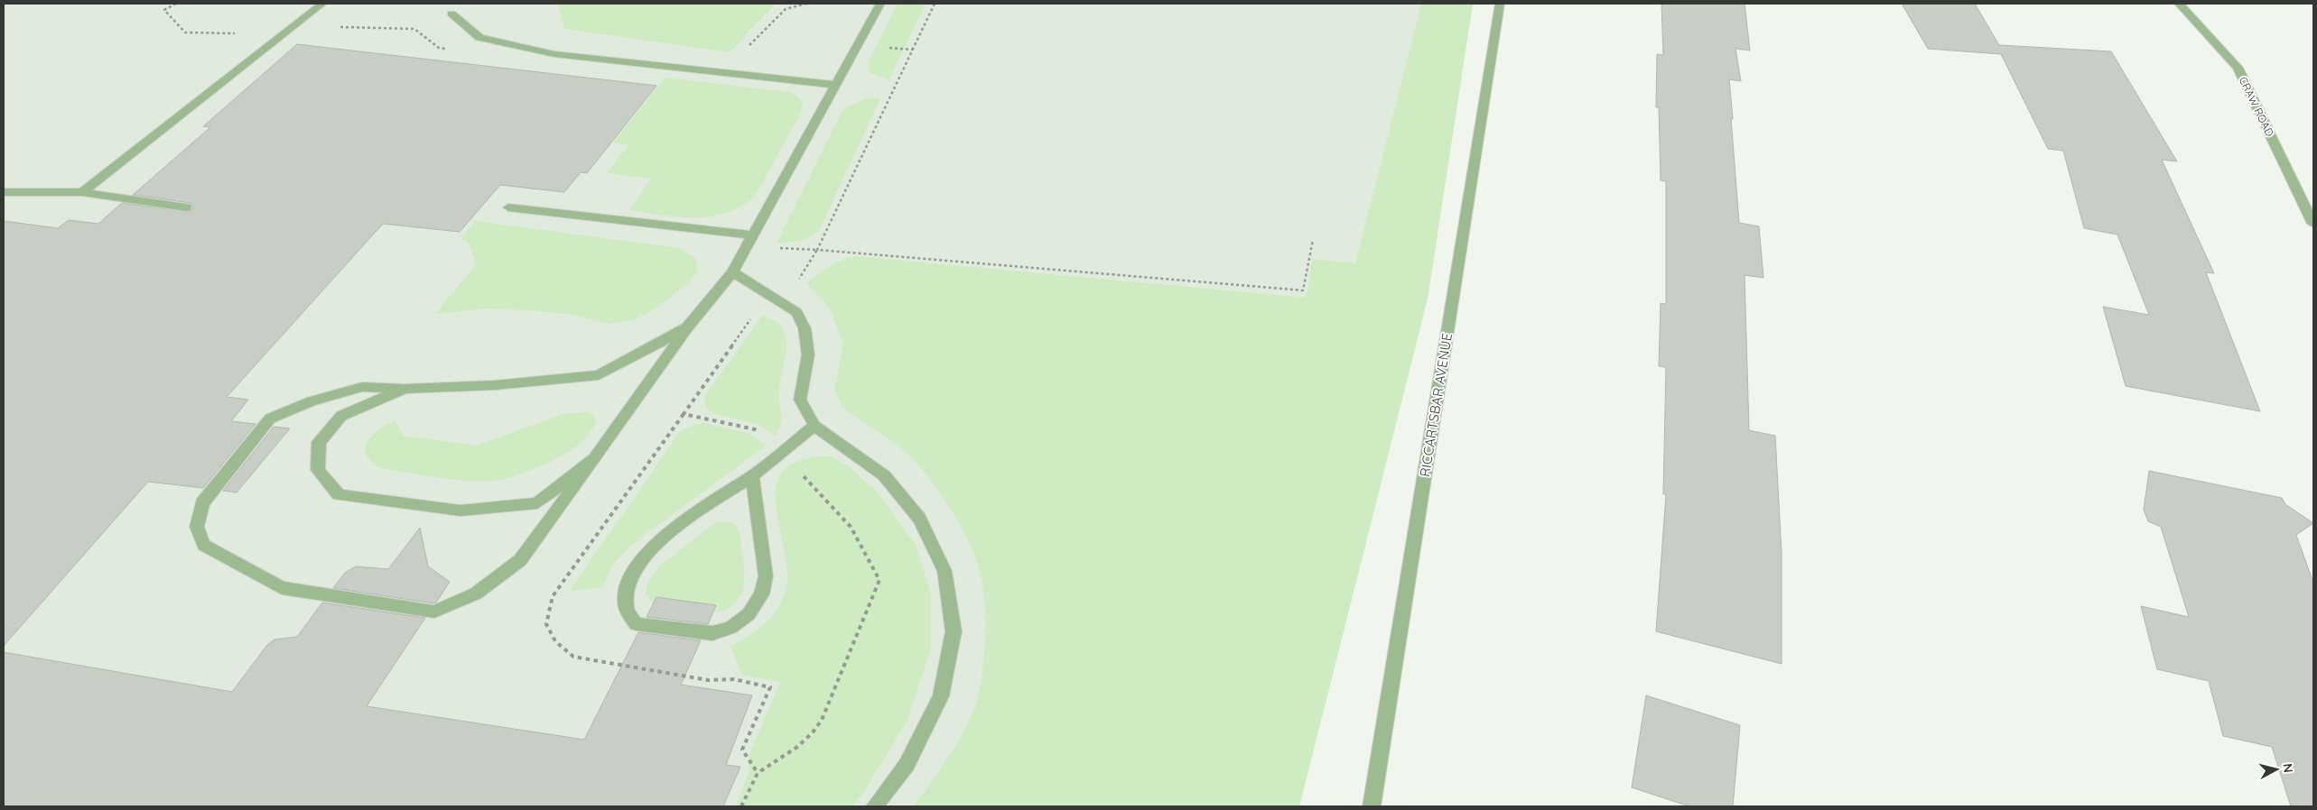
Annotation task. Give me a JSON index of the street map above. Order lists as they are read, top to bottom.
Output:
{
  "streets": {
    "street": ["CRAW ROAD", "RICCARTSBAR AVENUE"]
  },
  "north": "right"
}
